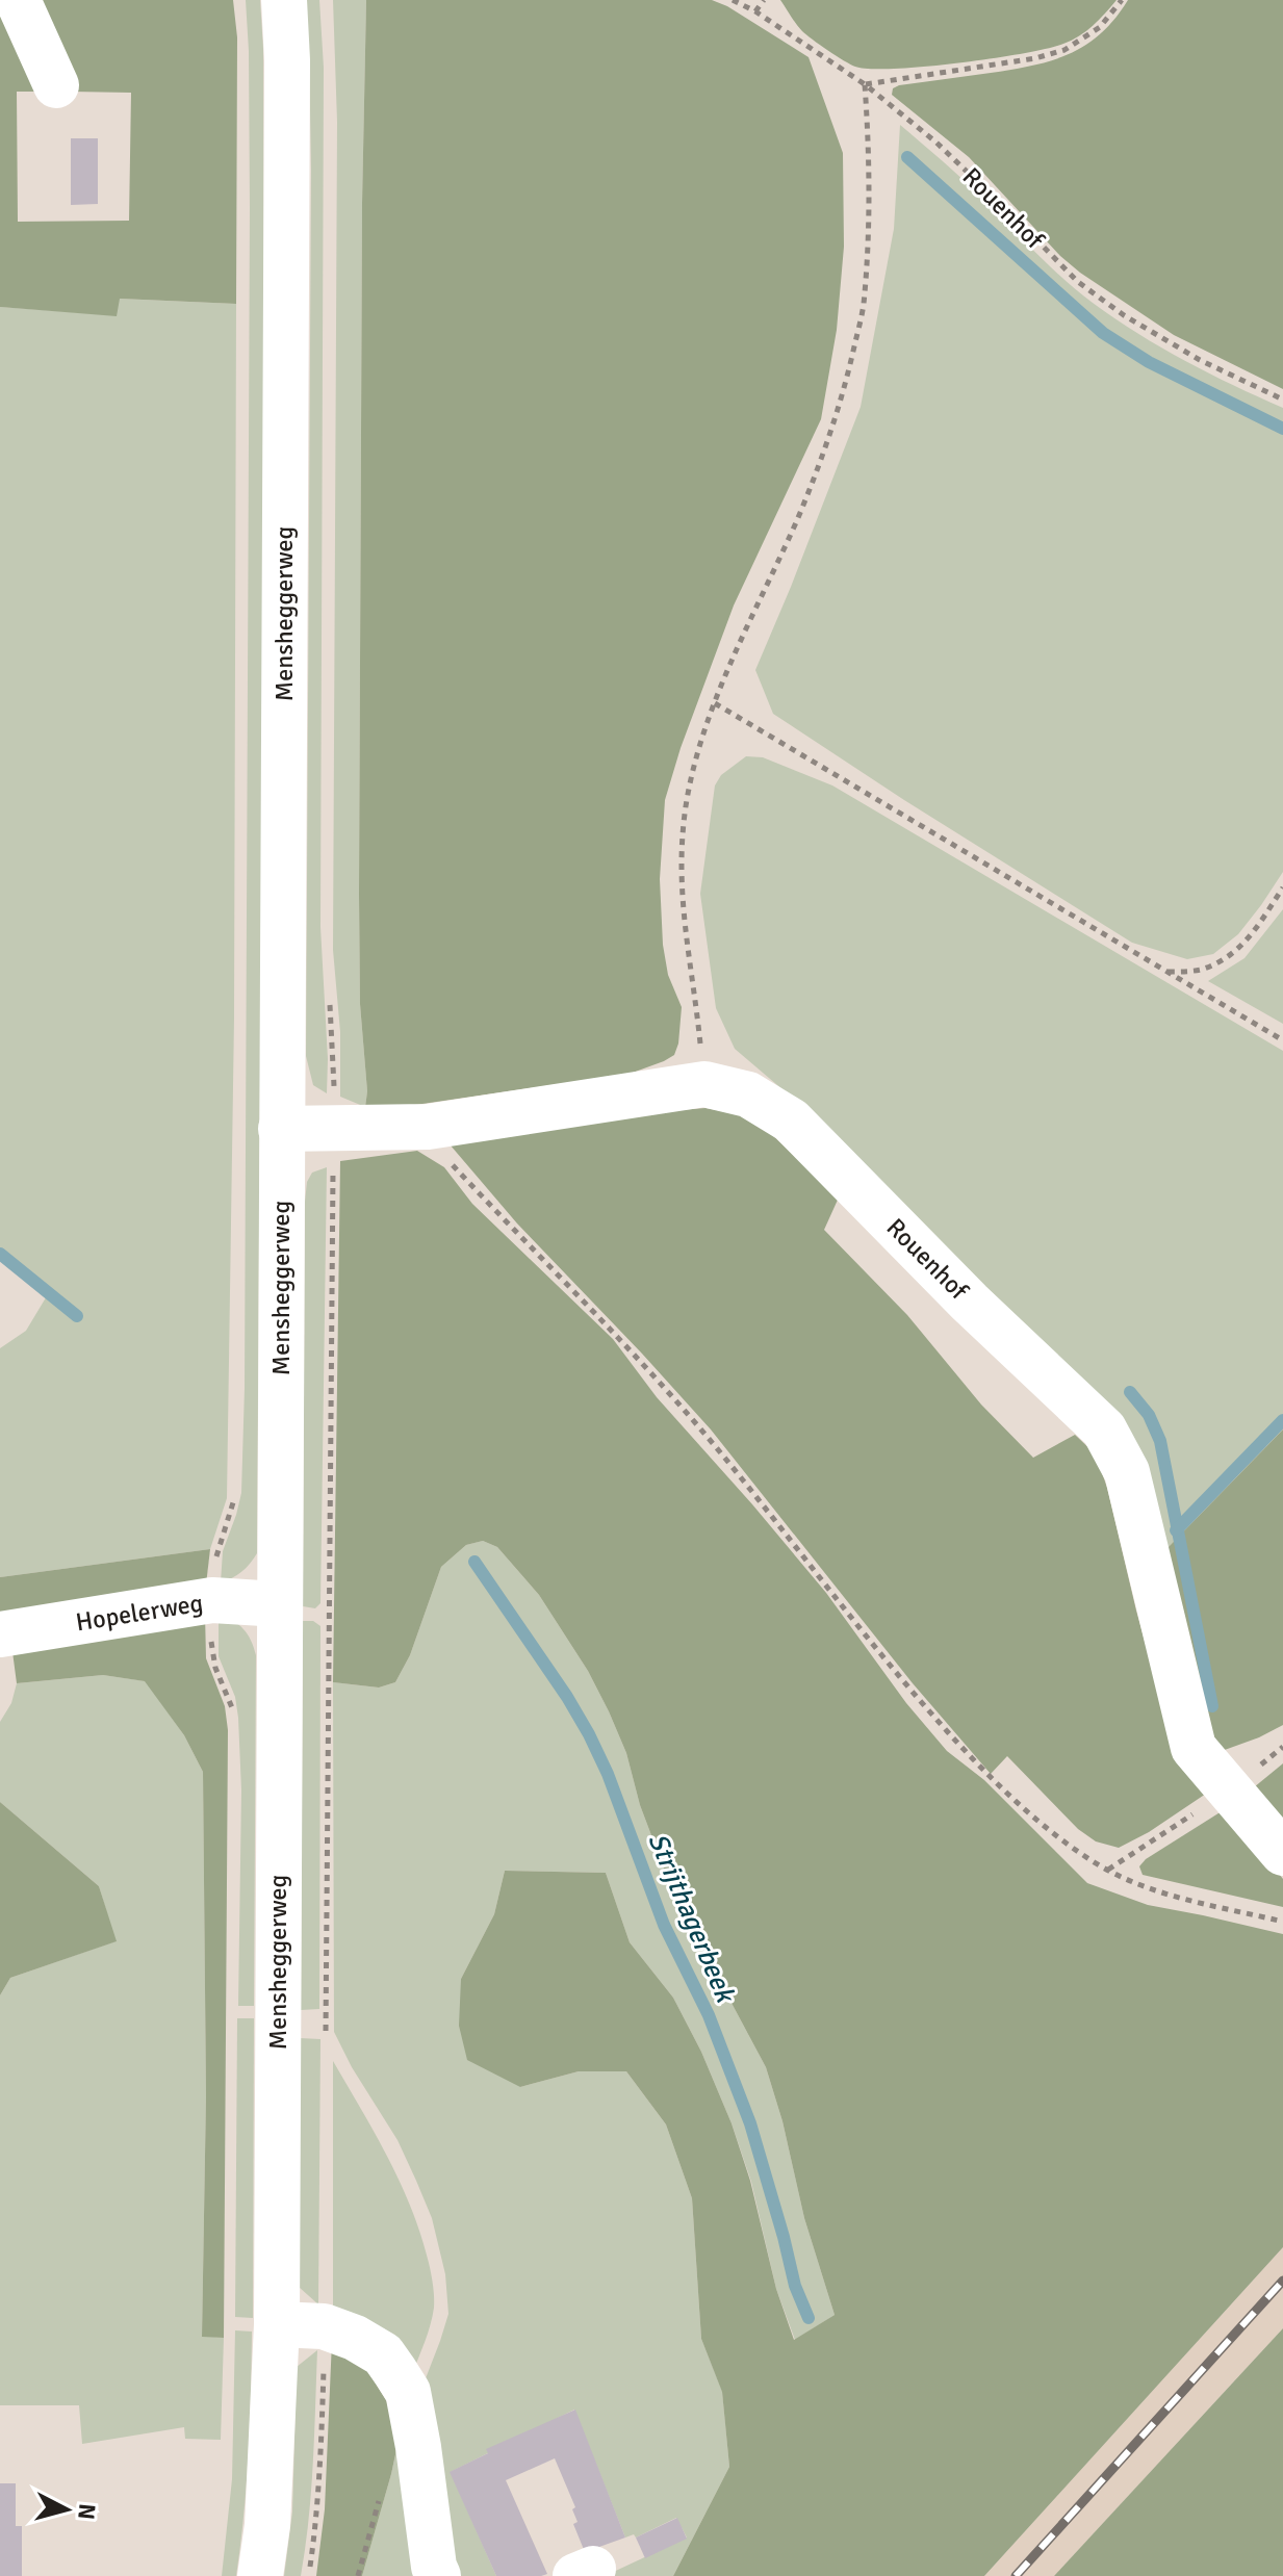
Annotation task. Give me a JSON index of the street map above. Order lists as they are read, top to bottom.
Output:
{
  "streets": {
    "main road": ["Rouenhof", "Mensheggerweg", "Hopelerweg"]
  },
  "crossings": [
    ["Rouenhof", "Mensheggerweg"],
    ["Mensheggerweg", "Hopelerweg"]
  ],
  "water": ["Strijthagerbeek"],
  "north": "right"
}
